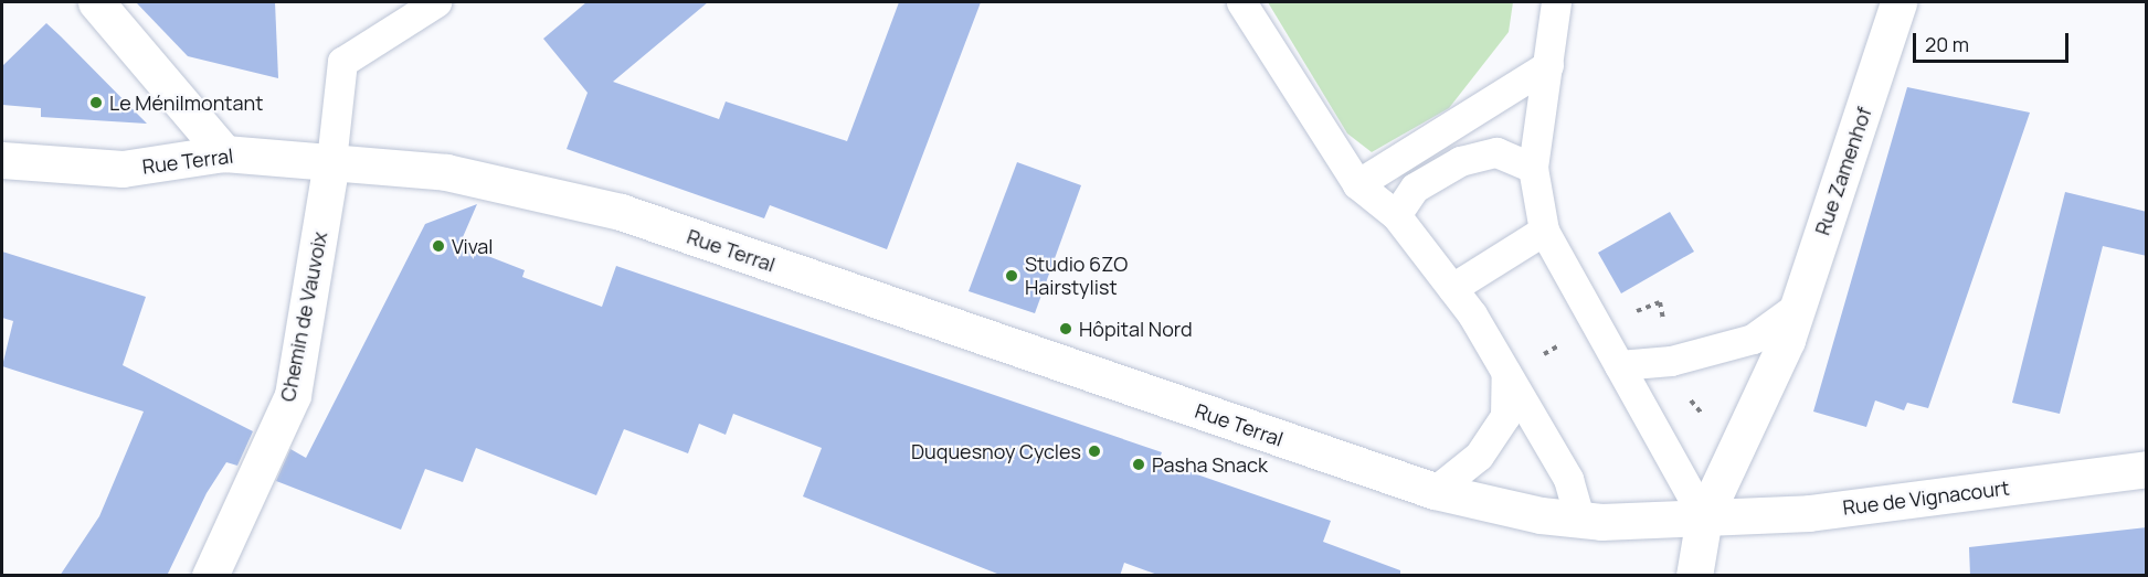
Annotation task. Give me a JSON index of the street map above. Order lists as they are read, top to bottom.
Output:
{
  "streets": {
    "street": [
      "Rue Terral",
      "Rue Zamenhof",
      "Chemin de Vauvoix",
      "Rue de Vignacourt"
    ]
  },
  "crossings": [
    ["Rue Terral", "Chemin de Vauvoix"],
    ["Rue Terral", "Rue de Vignacourt"],
    ["Rue Zamenhof", "Rue de Vignacourt"]
  ],
  "places": [
    "Le Ménilmontant",
    "Vival",
    "Studio 6ZO Hairstylist",
    "Hôpital Nord",
    "Duquesnoy Cycles",
    "Pasha Snack"
  ],
  "scale_bar": "20 m"
}
